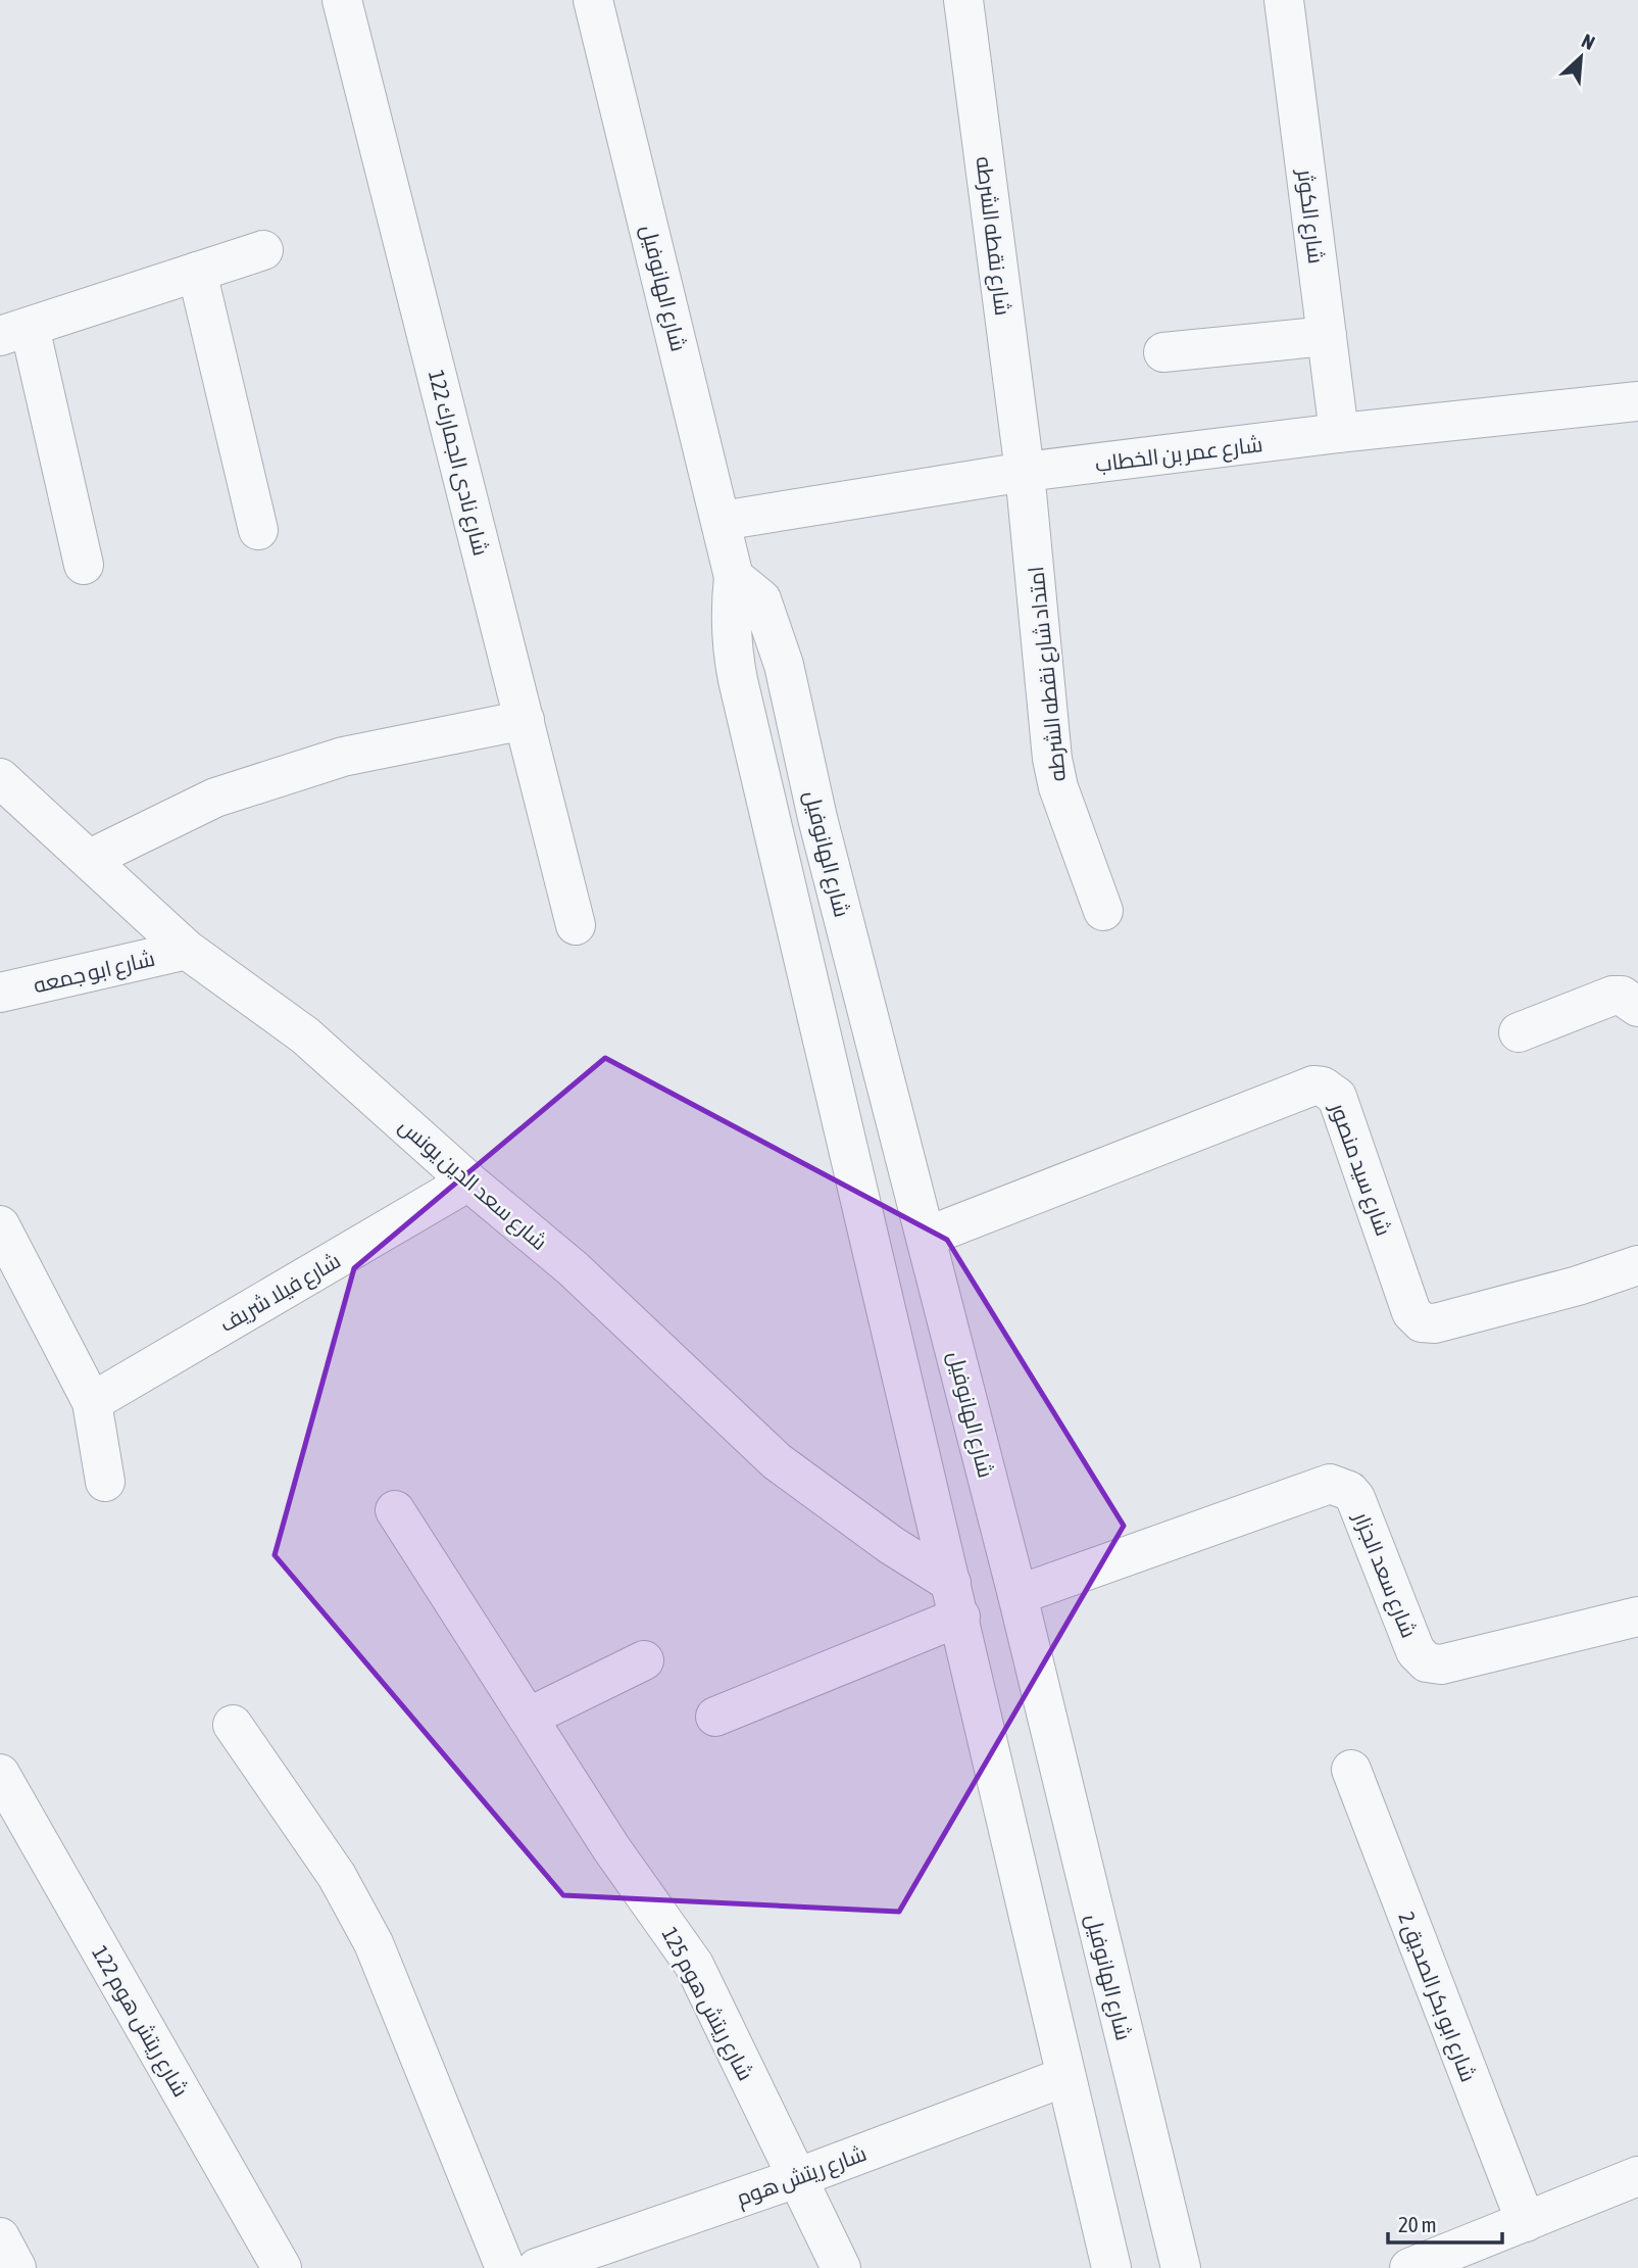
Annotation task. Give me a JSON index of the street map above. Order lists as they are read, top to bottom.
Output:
{
  "streets": {
    "street": [
      "شارع الكوثر",
      "شارع نقطه الشرطه",
      "شارع الهانوفيل",
      "شارع عمر بن الخطاب",
      "شارع نادى الجمارك 122",
      "امتداد شارع نقطه الشرطه",
      "شارع ابو جمعه",
      "شارع سيد منصور",
      "شارع سعد الدين يونس",
      "شارع فيلا شريف",
      "شارع سعد الجزار",
      "شارع ابو بكر الصديق 2",
      "شارع ريتش هوم 125",
      "شارع ريتش هوم 122",
      "شارع ريتش هوم"
    ]
  },
  "crossings": [
    ["شارع الكوثر", "شارع عمر بن الخطاب"],
    ["شارع نقطه الشرطه", "شارع عمر بن الخطاب"],
    ["شارع نقطه الشرطه", "امتداد شارع نقطه الشرطه"],
    ["شارع الهانوفيل", "شارع عمر بن الخطاب"],
    ["شارع الهانوفيل", "شارع سيد منصور"],
    ["شارع الهانوفيل", "شارع سعد الدين يونس"],
    ["شارع الهانوفيل", "شارع سعد الجزار"],
    ["شارع الهانوفيل", "شارع ريتش هوم"],
    ["شارع عمر بن الخطاب", "امتداد شارع نقطه الشرطه"],
    ["شارع ابو جمعه", "شارع سعد الدين يونس"],
    ["شارع سعد الدين يونس", "شارع فيلا شريف"],
    ["شارع ريتش هوم 125", "شارع ريتش هوم"]
  ],
  "scale_bar": "20 m",
  "north": "top right"
}
